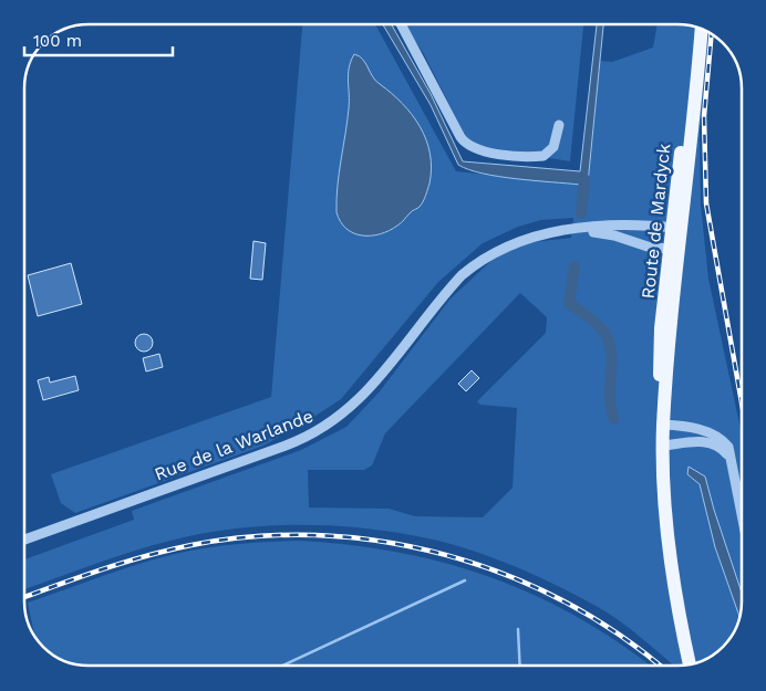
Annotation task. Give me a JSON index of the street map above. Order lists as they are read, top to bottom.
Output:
{
  "streets": {
    "main road": ["Route de Mardyck"],
    "street": ["Rue de la Warlande"]
  },
  "crossings": [
    ["Route de Mardyck", "Rue de la Warlande"]
  ],
  "scale_bar": "100 m"
}
